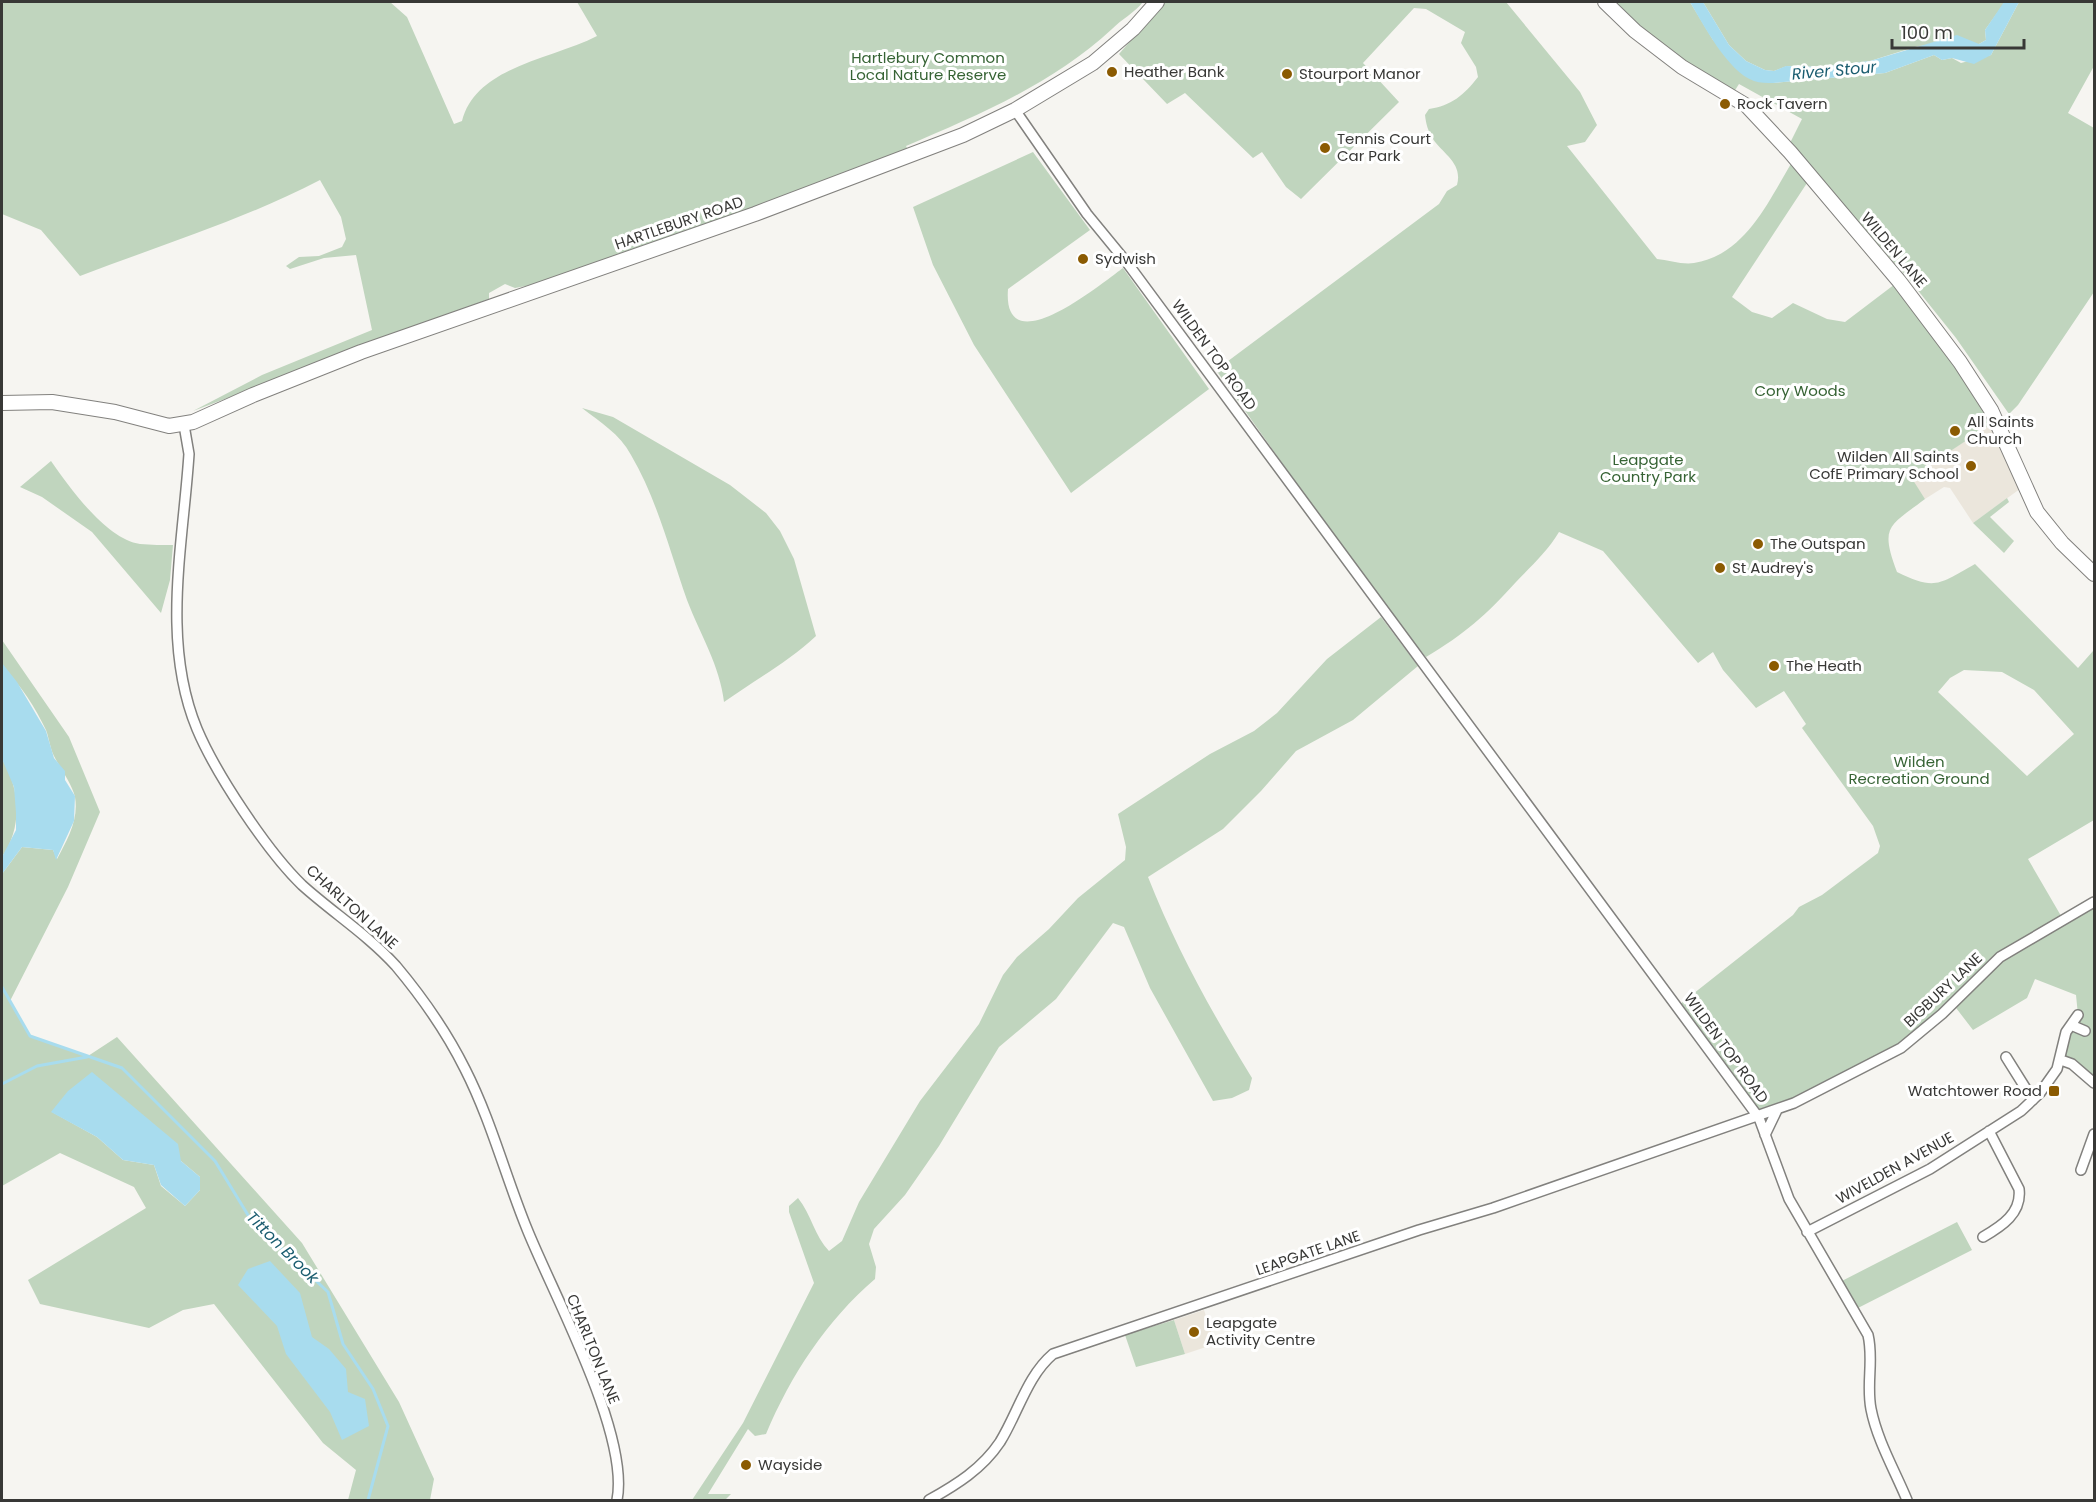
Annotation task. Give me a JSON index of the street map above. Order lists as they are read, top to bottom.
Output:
{
  "streets": {
    "main road": ["HARTLEBURY ROAD", "WILDEN LANE"],
    "street": [
      "WILDEN TOP ROAD",
      "CHARLTON LANE",
      "BIGBURY LANE",
      "WIVELDEN AVENUE",
      "LEAPGATE LANE"
    ]
  },
  "crossings": [
    ["HARTLEBURY ROAD", "WILDEN TOP ROAD"],
    ["HARTLEBURY ROAD", "CHARLTON LANE"],
    ["WILDEN TOP ROAD", "BIGBURY LANE"],
    ["WILDEN TOP ROAD", "WIVELDEN AVENUE"],
    ["WILDEN TOP ROAD", "LEAPGATE LANE"],
    ["BIGBURY LANE", "LEAPGATE LANE"]
  ],
  "water": ["River Stour", "Titton Brook"],
  "parks": [
    "Hartlebury Common Local Nature Reserve",
    "Cory Woods",
    "Leapgate Country Park",
    "Wilden Recreation Ground"
  ],
  "places": {
    "other": [
      "Heather Bank",
      "Stourport Manor",
      "Rock Tavern",
      "Tennis Court Car Park",
      "Sydwish",
      "All Saints Church",
      "Wilden All Saints CofE Primary School",
      "The Outspan",
      "St Audrey's",
      "The Heath",
      "Leapgate Activity Centre",
      "Wayside"
    ],
    "transit": ["Watchtower Road"]
  },
  "scale_bar": "100 m"
}
